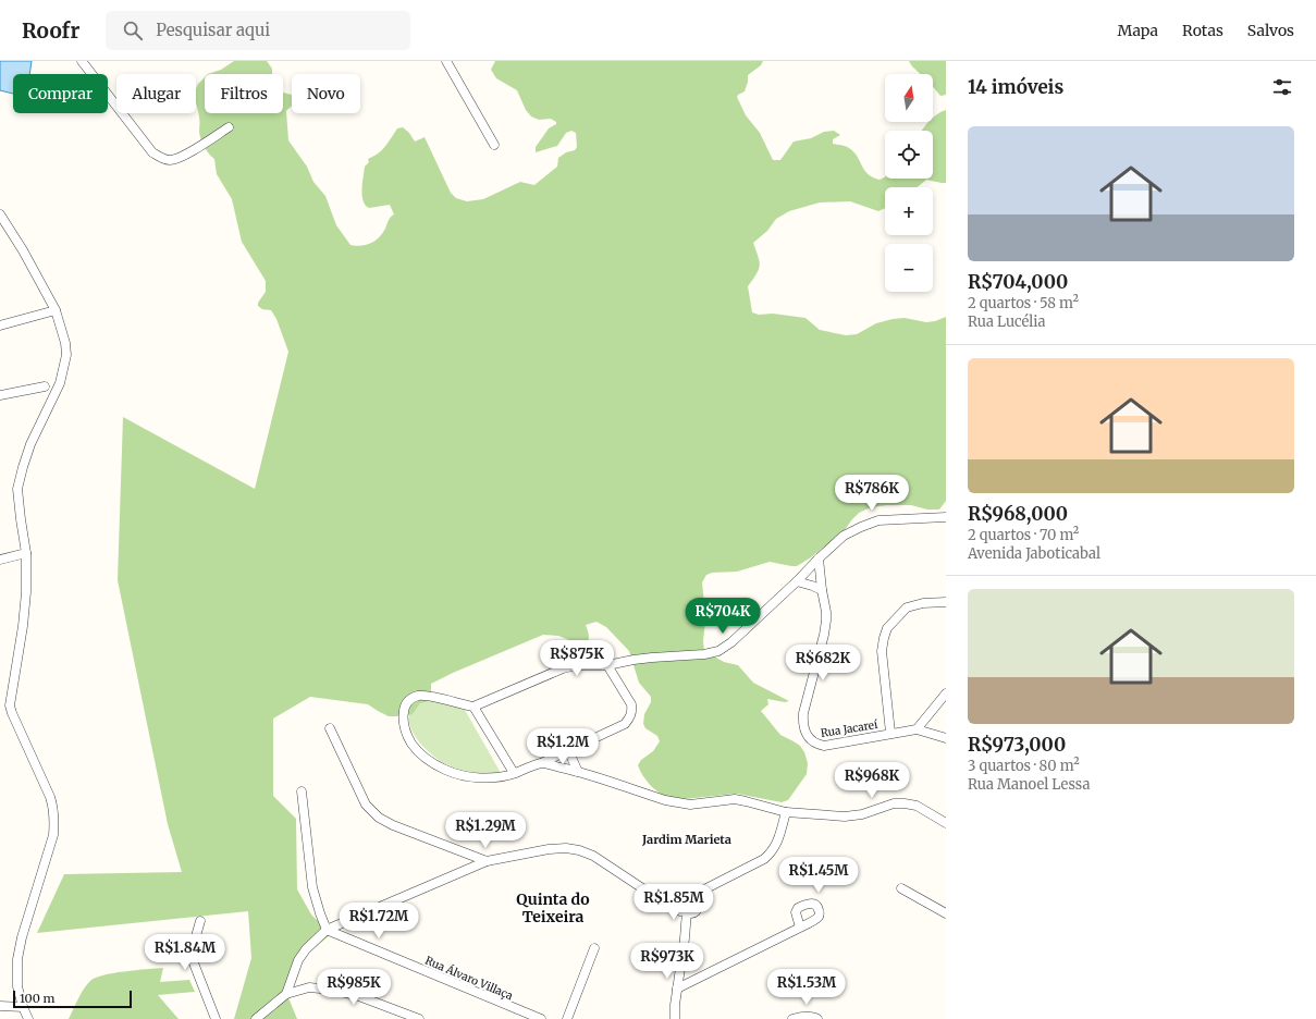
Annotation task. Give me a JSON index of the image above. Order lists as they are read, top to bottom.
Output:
{
  "streets": {
    "street": ["Rua Jacareí", "Rua Álvaro Villaça"]
  },
  "districts": ["Jardim Marieta", "Quinta do Teixeira"],
  "scale_bar": "100 m",
  "north": "top",
  "page": {
    "header": "Roofr",
    "search": "Pesquisar aqui",
    "nav": ["Mapa", "Rotas", "Salvos"],
    "heading": "14 imóveis",
    "map_buttons": ["+", "−"],
    "chip": [
      "Comprar",
      "Alugar",
      "Filtros",
      "Novo"
    ],
    "list": [
      {
        "name": "R$704,000",
        "note": "2 quartos · 58 m² · Rua Lucélia"
      },
      {
        "name": "R$968,000",
        "note": "2 quartos · 70 m² · Avenida Jaboticabal"
      },
      {
        "name": "R$973,000",
        "note": "3 quartos · 80 m² · Rua Manoel Lessa"
      }
    ],
    "price": [
      "R$786K",
      "R$704K",
      "R$875K",
      "R$682K",
      "R$1.2M",
      "R$968K",
      "R$1.29M",
      "R$1.45M",
      "R$1.85M",
      "R$1.72M",
      "R$1.84M",
      "R$973K",
      "R$985K",
      "R$1.53M"
    ],
    "scale": "100 m"
  }
}
